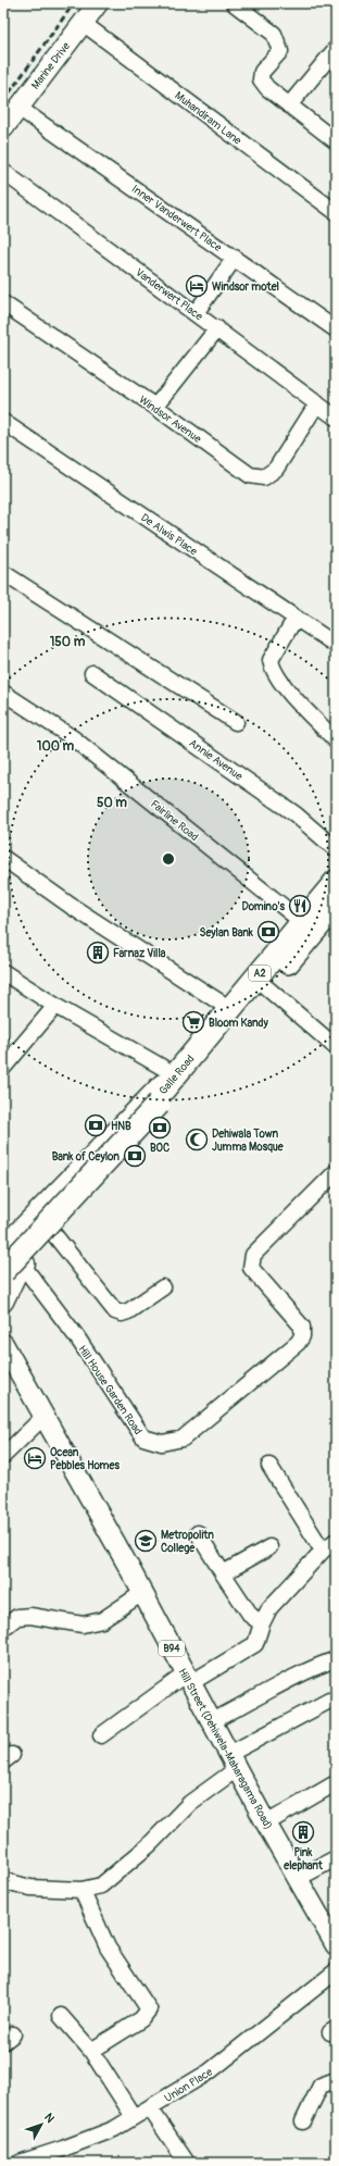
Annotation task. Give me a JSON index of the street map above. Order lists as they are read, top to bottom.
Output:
{
  "streets": {
    "highway": ["A2", "Galle Road"],
    "main road": ["Marine Drive", "B94", "Hill Street (Dehiwela-Maharagama Road)"],
    "street": [
      "Muhandiram Lane",
      "Inner Vanderwert Place",
      "Vanderwert Place",
      "Windsor Avenue",
      "De Alwis Place",
      "Annie Avenue",
      "Fairline Road",
      "Hill House Garden Road",
      "Union Place"
    ]
  },
  "crossings": [
    ["Marine Drive", "Muhandiram Lane"],
    ["Marine Drive", "Inner Vanderwert Place"],
    ["Vanderwert Place", "Windsor Avenue"],
    ["Fairline Road", "Galle Road"],
    ["Galle Road", "Hill House Garden Road"]
  ],
  "places": {
    "hotel": ["Windsor motel", "Ocean Pebbles Homes"],
    "restaurant": ["Domino's"],
    "bank": [
      "Seylan Bank",
      "HNB",
      "BOC",
      "Bank of Ceylon"
    ],
    "building": ["Farnaz Villa", "Pink elephant"],
    "supermarket": ["Bloom Kandy"],
    "mosque": ["Dehiwala Town Jumma Mosque"],
    "school or university": ["Metropolitn College"]
  },
  "north": "top right",
  "rings": ["150 m", "100 m", "50 m"]
}
